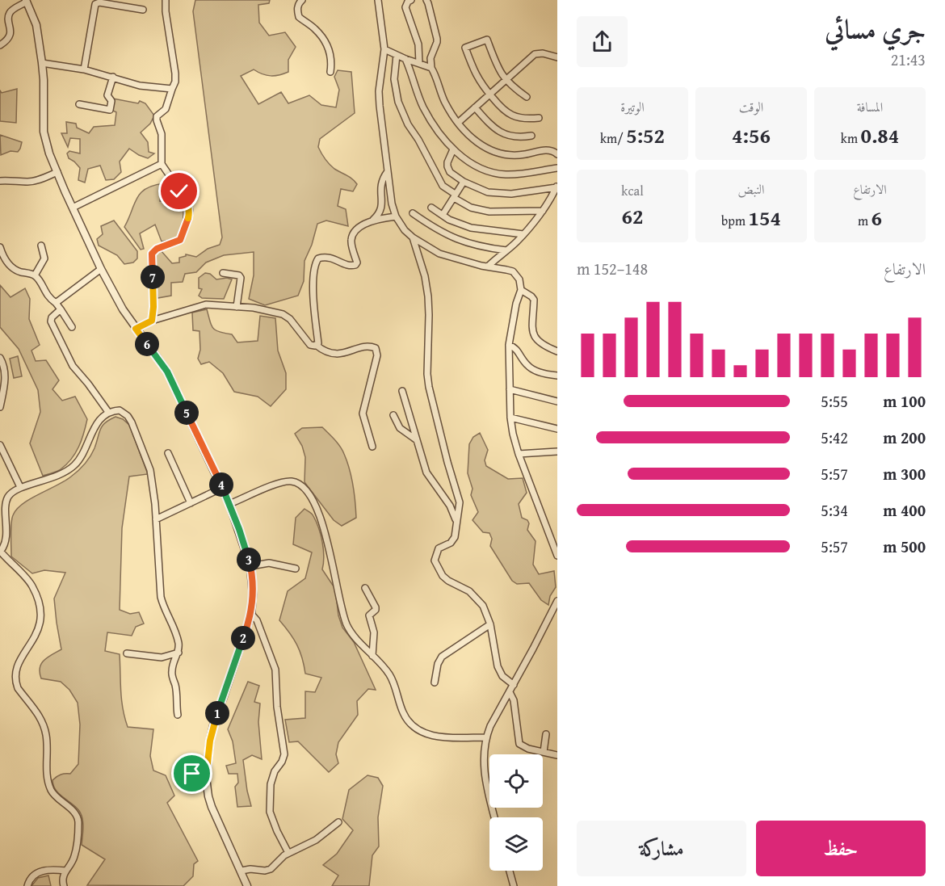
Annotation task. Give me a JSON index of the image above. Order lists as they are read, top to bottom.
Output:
{
  "page": {
    "heading": ["جري مسائي", "21:43"],
    "stats": [
      ["المسافة", "0.84 km"],
      ["الوقت", "4:56"],
      ["الوتيرة", "5:52 /km"],
      ["الارتفاع", "6 m"],
      ["النبض", "154 bpm"],
      ["kcal", "62"]
    ],
    "chart": ["الارتفاع", "148–152 m"],
    "pins": [
      "7",
      "6",
      "5",
      "4",
      "3",
      "2",
      "1"
    ],
    "list": [
      {
        "name": "100 m",
        "note": "5:55"
      },
      {
        "name": "200 m",
        "note": "5:42"
      },
      {
        "name": "300 m",
        "note": "5:57"
      },
      {
        "name": "400 m",
        "note": "5:34"
      },
      {
        "name": "500 m",
        "note": "5:57"
      }
    ],
    "buttons": ["حفظ", "مشاركة"]
  }
}
